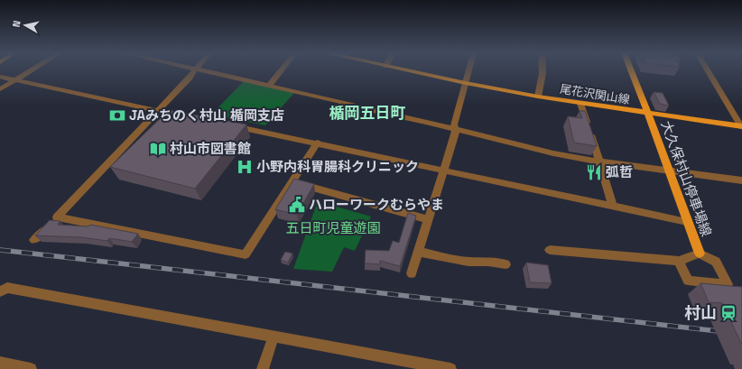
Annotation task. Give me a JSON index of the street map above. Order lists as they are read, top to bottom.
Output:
{
  "streets": {
    "main road": ["尾花沢関山線", "大久保村山停車場線"]
  },
  "crossings": [
    ["尾花沢関山線", "大久保村山停車場線"]
  ],
  "districts": ["楯岡五日町"],
  "parks": ["五日町児童遊園"],
  "places": {
    "bank": ["JAみちのく村山 楯岡支店"],
    "library": ["村山市図書館"],
    "hospital": ["小野内科胃腸科クリニック"],
    "restaurant": ["弧哲"],
    "public building": ["ハローワークむらやま"],
    "station": ["村山"]
  },
  "north": "left"
}
